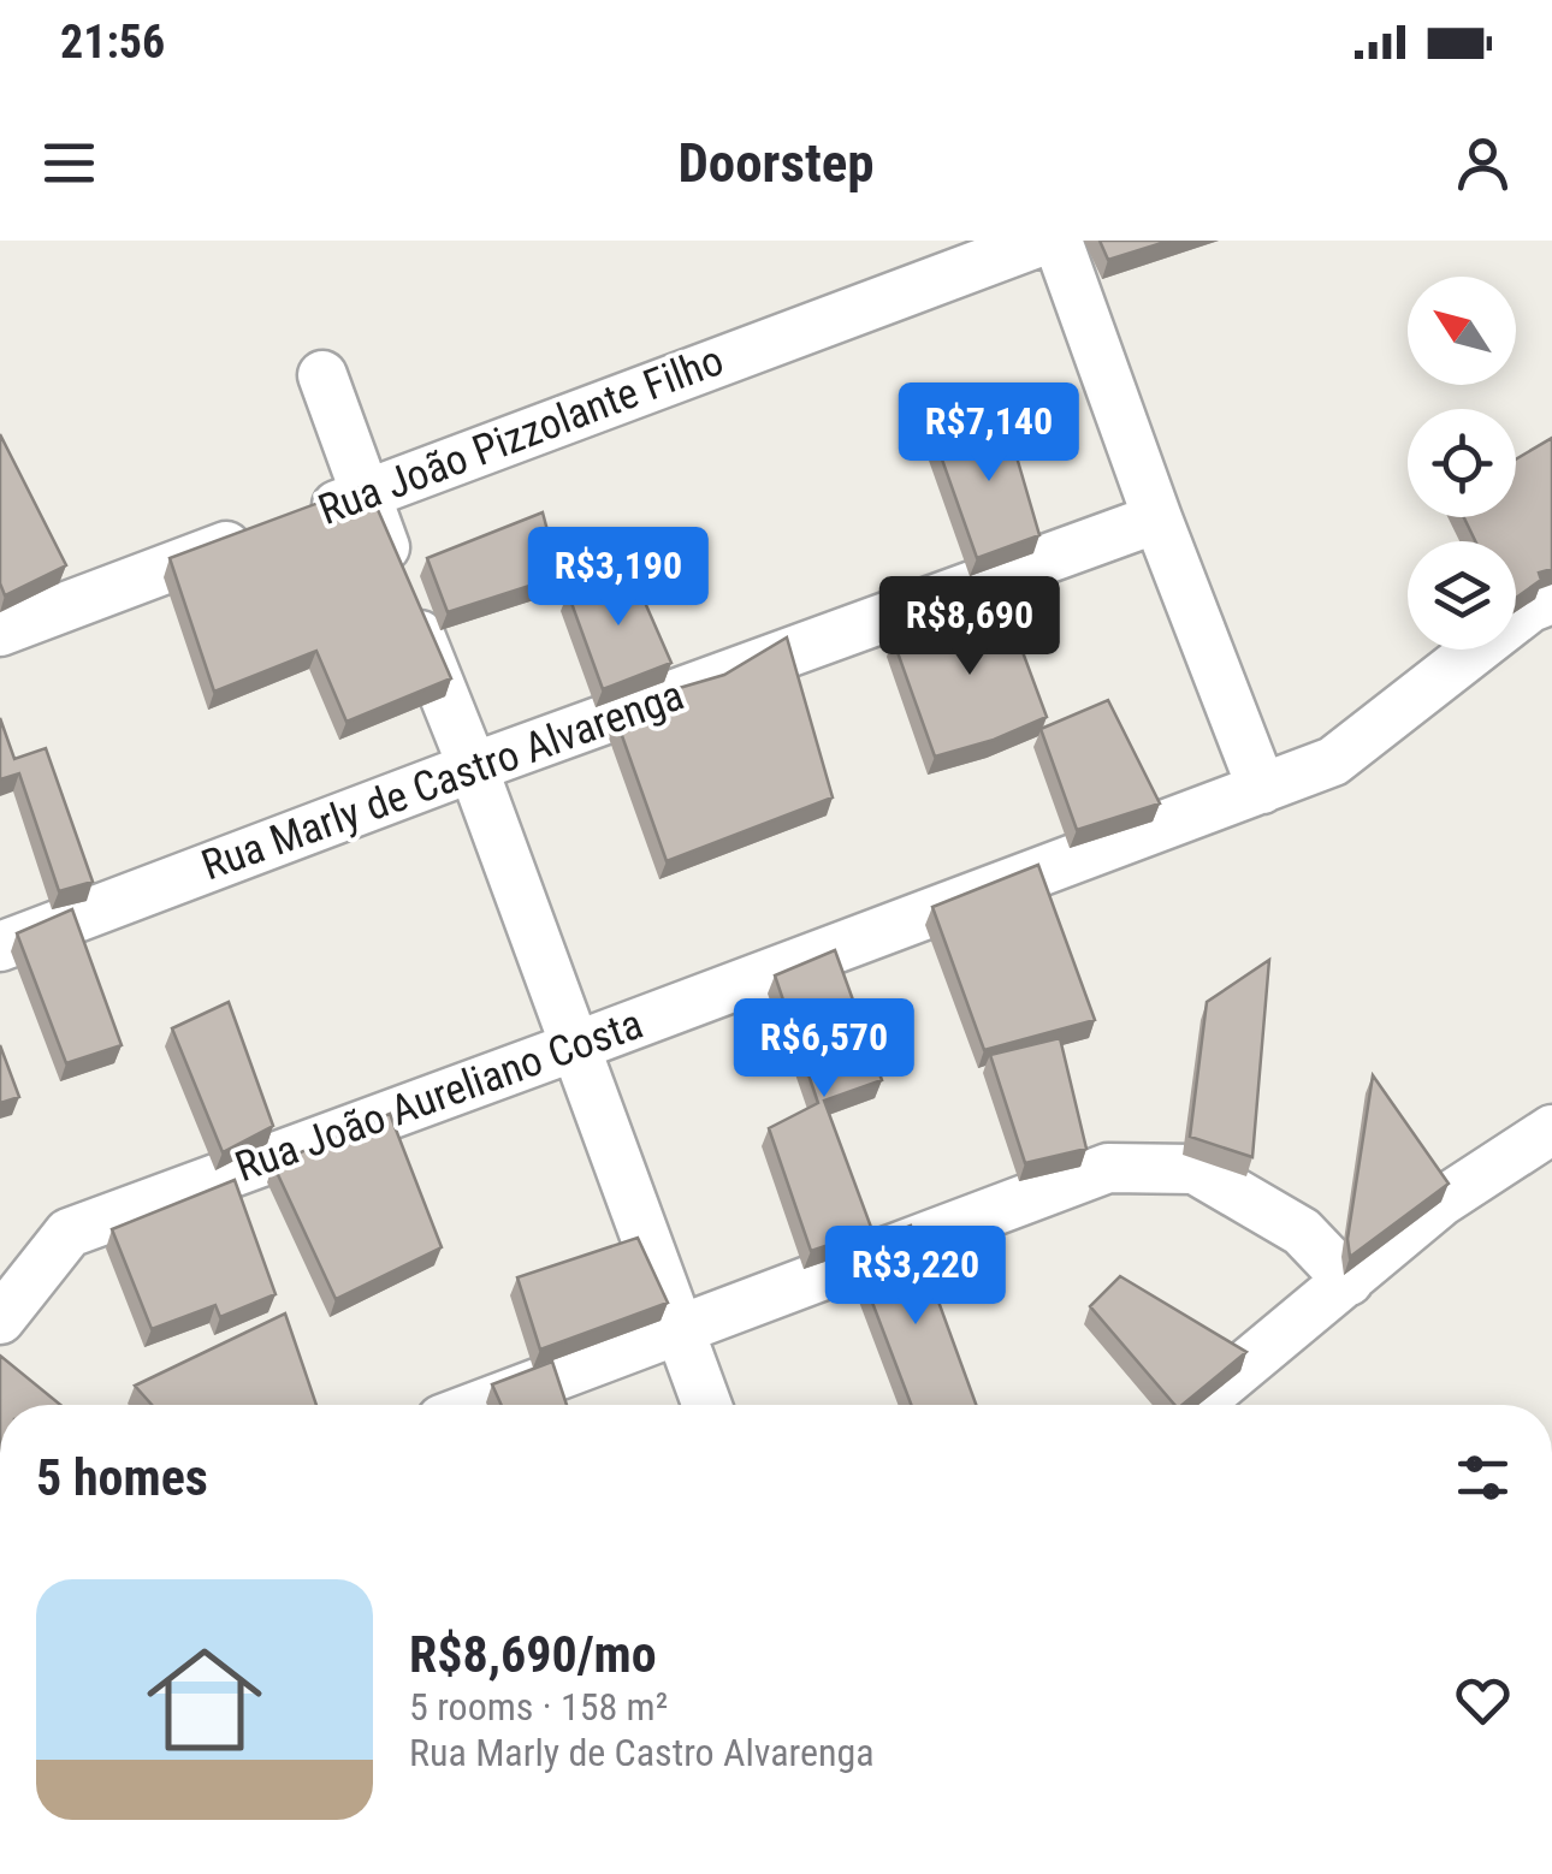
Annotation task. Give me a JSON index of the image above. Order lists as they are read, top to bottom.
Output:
{
  "streets": {
    "street": ["Rua João Pizzolante Filho", "Rua Marly de Castro Alvarenga", "Rua João Aureliano Costa"]
  },
  "north": "top left",
  "page": {
    "status": "21:56",
    "header": "Doorstep",
    "price": [
      "R$7,140",
      "R$3,190",
      "R$8,690",
      "R$6,570",
      "R$3,220"
    ],
    "heading": "5 homes",
    "list": [
      {
        "name": "R$8,690/mo",
        "note": "5 rooms · 158 m² · Rua Marly de Castro Alvarenga"
      }
    ]
  }
}
